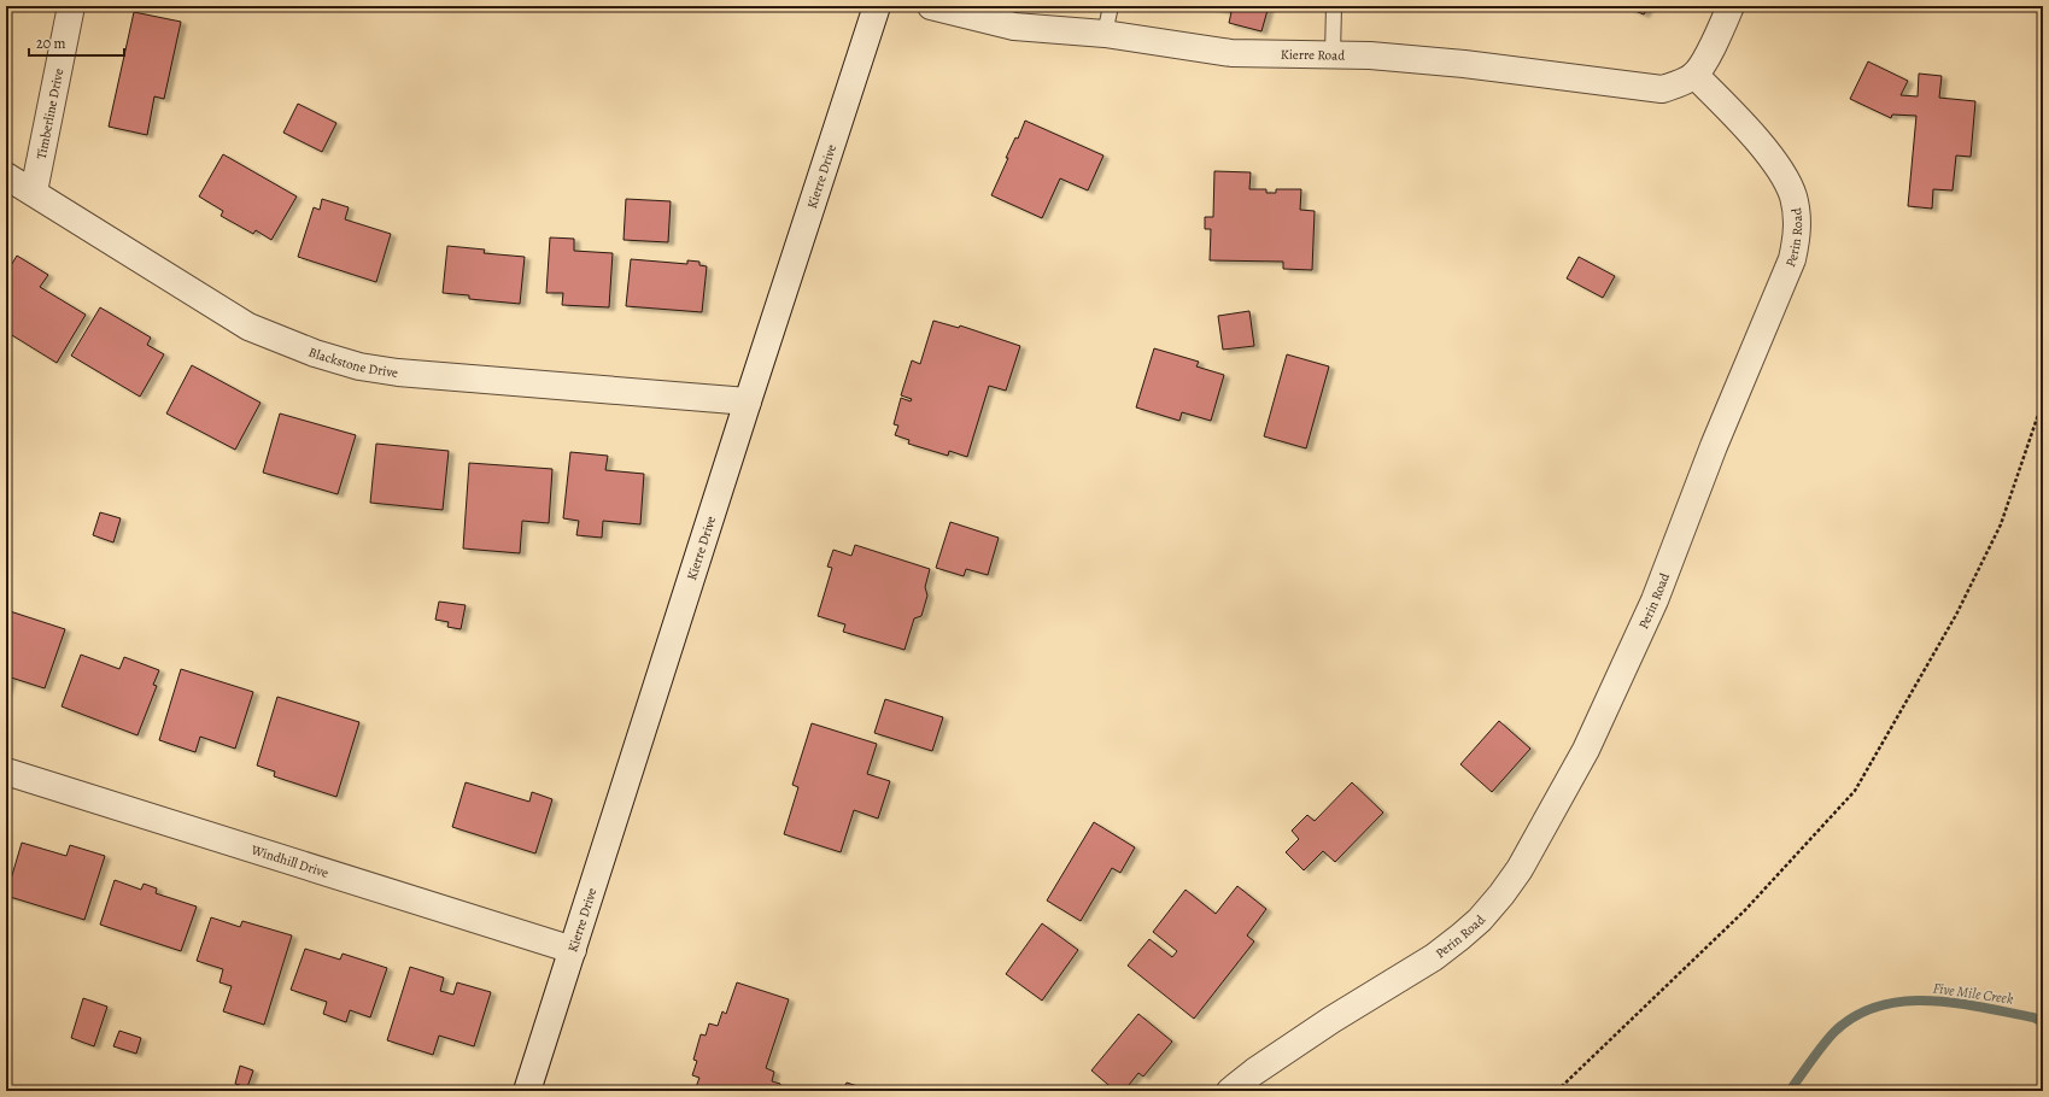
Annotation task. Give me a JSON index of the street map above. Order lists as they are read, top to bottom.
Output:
{
  "streets": {
    "street": [
      "Kierre Road",
      "Timberline Drive",
      "Kierre Drive",
      "Perin Road",
      "Blackstone Drive",
      "Windhill Drive"
    ]
  },
  "crossings": [
    ["Kierre Road", "Perin Road"],
    ["Timberline Drive", "Blackstone Drive"],
    ["Kierre Drive", "Blackstone Drive"],
    ["Kierre Drive", "Windhill Drive"]
  ],
  "water": ["Five Mile Creek"],
  "scale_bar": "20 m"
}
